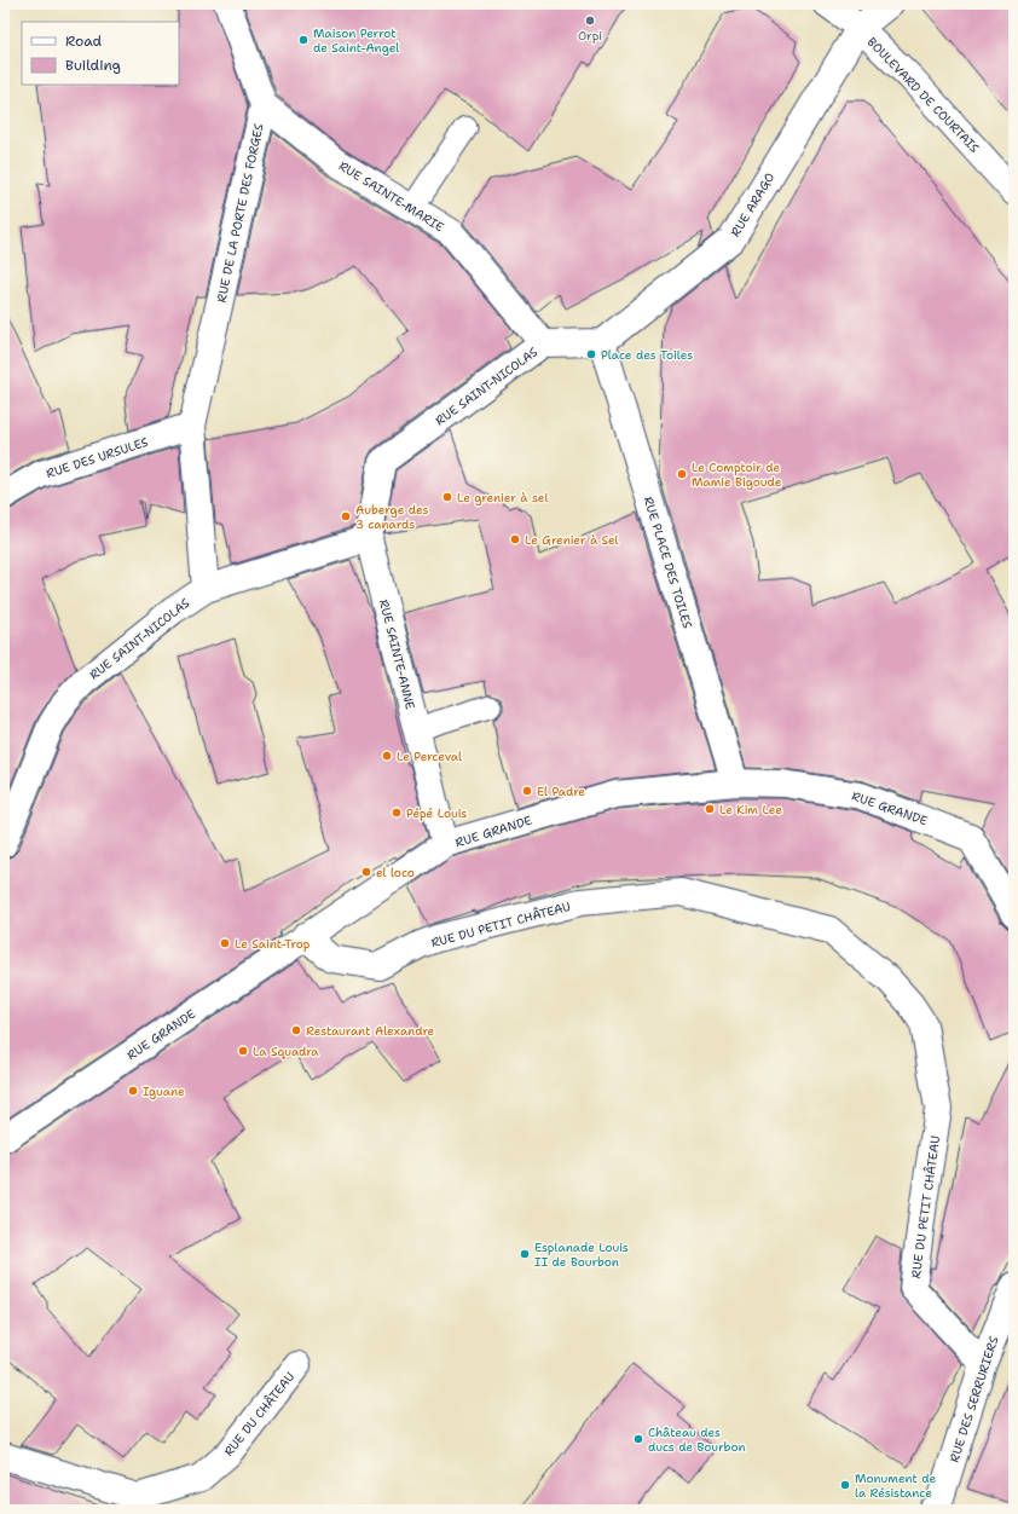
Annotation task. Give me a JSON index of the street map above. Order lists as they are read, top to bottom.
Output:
{
  "streets": {
    "street": [
      "BOULEVARD DE COURTAIS",
      "RUE SAINTE-MARIE",
      "RUE ARAGO",
      "RUE DE LA PORTE DES FORGES",
      "RUE SAINT-NICOLAS",
      "RUE DES URSULES",
      "RUE PLACE DES TOILES",
      "RUE SAINTE-ANNE",
      "RUE GRANDE",
      "RUE DU PETIT CHÂTEAU",
      "RUE DES SERRURIERS",
      "RUE DU CHÂTEAU"
    ]
  },
  "crossings": [
    ["BOULEVARD DE COURTAIS", "RUE ARAGO"],
    ["RUE SAINTE-MARIE", "RUE DE LA PORTE DES FORGES"],
    ["RUE SAINTE-MARIE", "RUE SAINT-NICOLAS"],
    ["RUE ARAGO", "RUE SAINT-NICOLAS"],
    ["RUE ARAGO", "RUE PLACE DES TOILES"],
    ["RUE DE LA PORTE DES FORGES", "RUE SAINT-NICOLAS"],
    ["RUE DE LA PORTE DES FORGES", "RUE DES URSULES"],
    ["RUE SAINT-NICOLAS", "RUE PLACE DES TOILES"],
    ["RUE SAINT-NICOLAS", "RUE SAINTE-ANNE"],
    ["RUE PLACE DES TOILES", "RUE GRANDE"],
    ["RUE SAINTE-ANNE", "RUE GRANDE"],
    ["RUE GRANDE", "RUE DU PETIT CHÂTEAU"],
    ["RUE DU PETIT CHÂTEAU", "RUE DES SERRURIERS"]
  ],
  "places": [
    "Orpi",
    "Maison Perrot de Saint-Angel",
    "Place des Toiles",
    "Le Comptoir de Mamie Bigoude",
    "Le grenier à sel",
    "Auberge des 3 canards",
    "Le Grenier à Sel",
    "Le Perceval",
    "El Padre",
    "Le Kim Lee",
    "Pépé Louis",
    "el loco",
    "Le Saint-Trop",
    "Restaurant Alexandre",
    "La Squadra",
    "Iguane",
    "Esplanade Louis II de Bourbon",
    "Château des ducs de Bourbon",
    "Monument de la Résistance"
  ],
  "legend": ["Road", "Building"]
}
